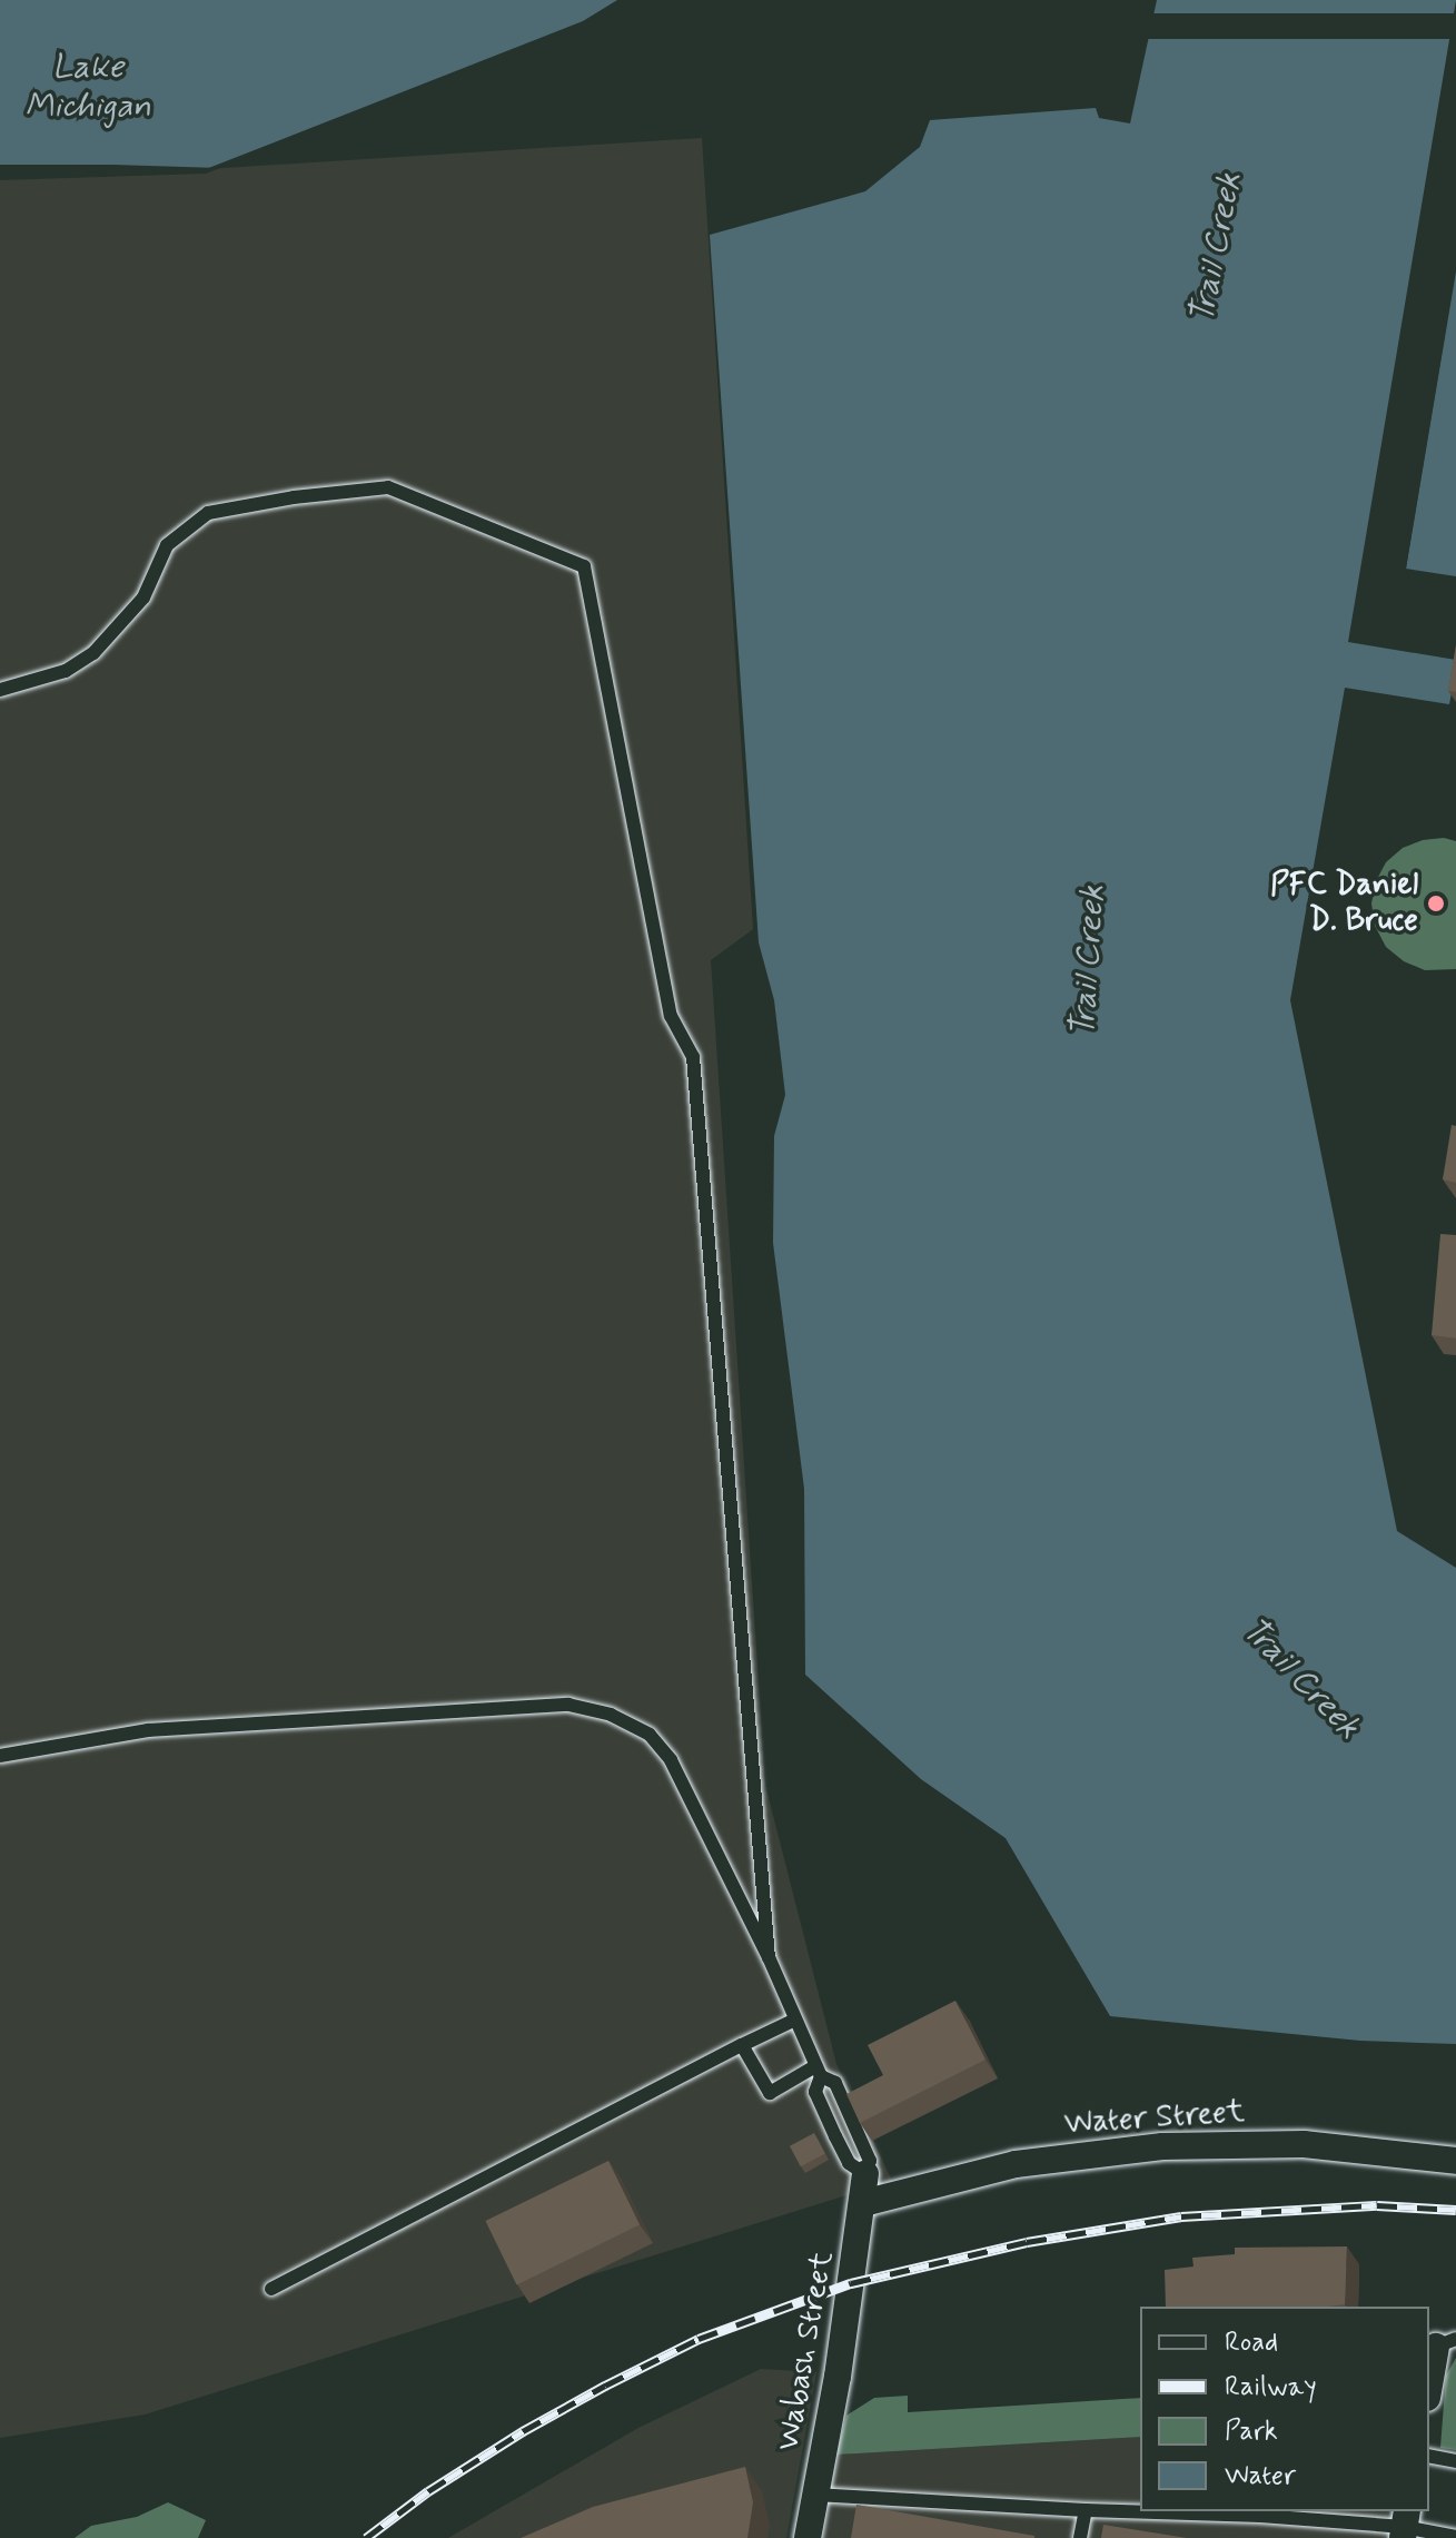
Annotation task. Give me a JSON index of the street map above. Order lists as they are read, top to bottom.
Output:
{
  "streets": {
    "street": ["Water Street", "Wabash Street"]
  },
  "crossings": [
    ["Water Street", "Wabash Street"]
  ],
  "water": ["Lake Michigan", "Trail Creek"],
  "places": ["PFC Daniel D. Bruce"],
  "legend": [
    "Road",
    "Railway",
    "Park",
    "Water"
  ]
}
